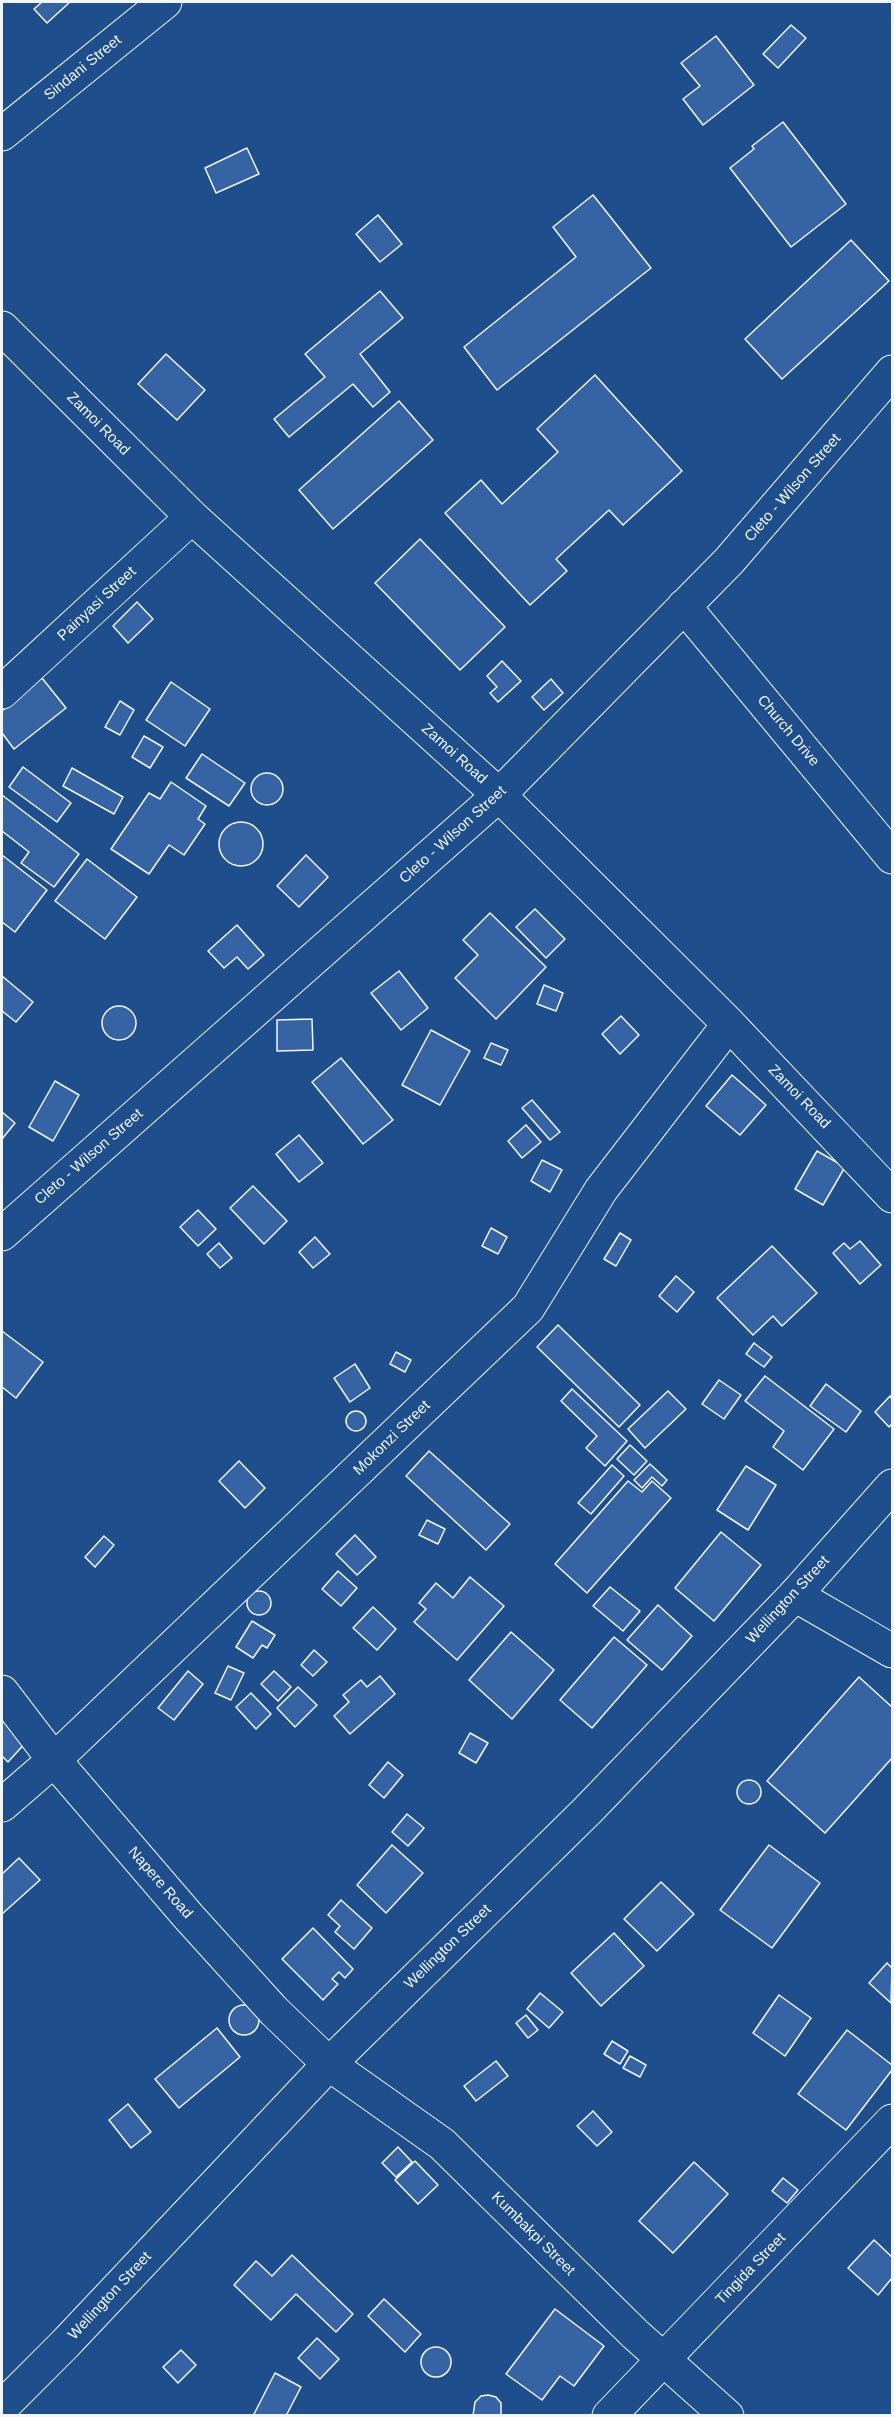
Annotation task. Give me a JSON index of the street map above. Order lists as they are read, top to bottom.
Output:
{
  "streets": {
    "street": [
      "Sindani Street",
      "Zamoi Road",
      "Cleto - Wilson Street",
      "Painyasi Street",
      "Church Drive",
      "Mokonzi Street",
      "Wellington Street",
      "Napere Road",
      "Kumbakpi Street",
      "Tingida Street"
    ]
  },
  "crossings": [
    ["Zamoi Road", "Cleto - Wilson Street"],
    ["Zamoi Road", "Painyasi Street"],
    ["Zamoi Road", "Mokonzi Street"],
    ["Cleto - Wilson Street", "Church Drive"],
    ["Mokonzi Street", "Napere Road"],
    ["Wellington Street", "Napere Road"],
    ["Wellington Street", "Kumbakpi Street"],
    ["Napere Road", "Kumbakpi Street"],
    ["Kumbakpi Street", "Tingida Street"]
  ]
}
